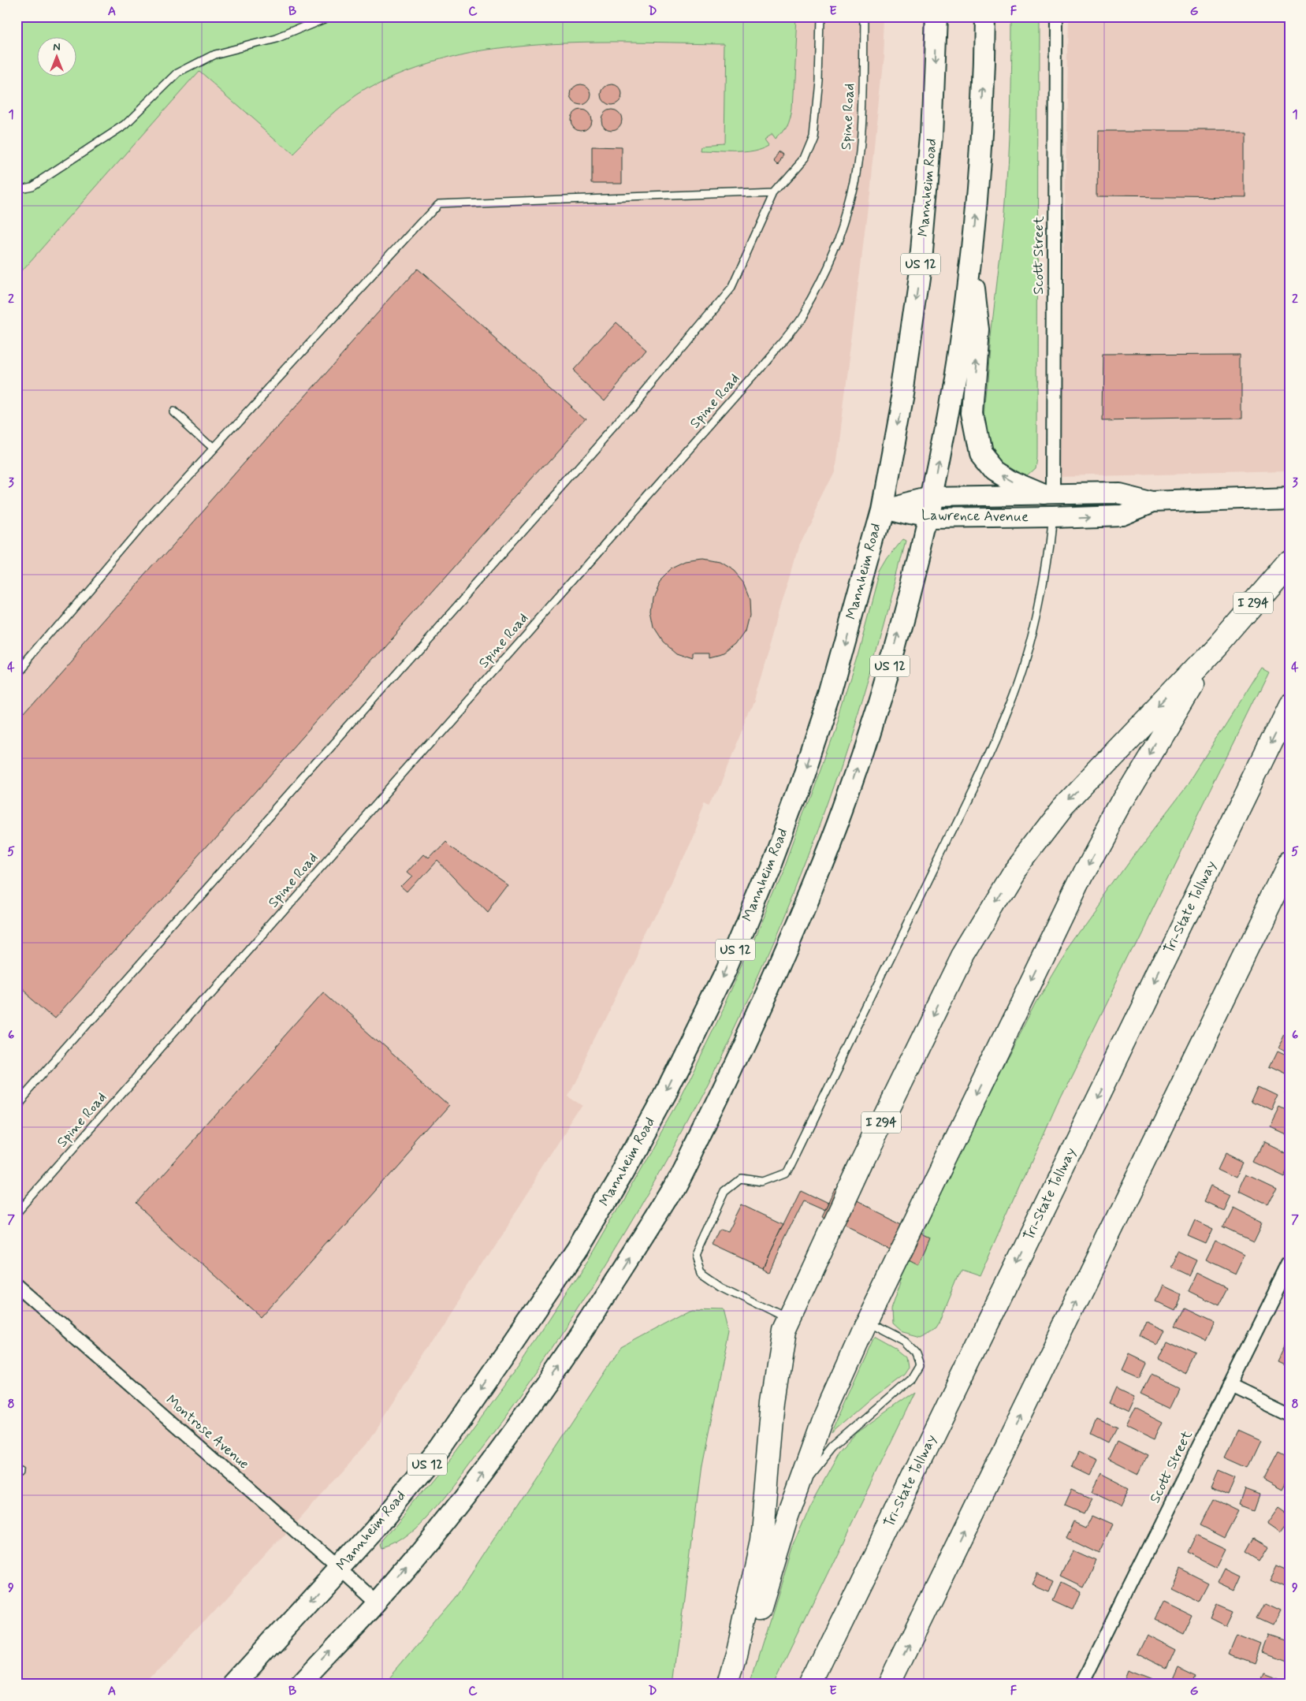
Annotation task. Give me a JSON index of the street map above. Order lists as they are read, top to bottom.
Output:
{
  "streets": {
    "highway": ["I 294", "Tri-State Tollway"],
    "main road": ["Mannheim Road", "US 12", "Lawrence Avenue"],
    "street": ["Scott Street", "Montrose Avenue"],
    "lane": ["Spine Road"]
  },
  "crossings": [
    ["Mannheim Road", "Lawrence Avenue"],
    ["Mannheim Road", "Montrose Avenue"],
    ["Scott Street", "Lawrence Avenue"],
    ["US 12", "Lawrence Avenue"],
    ["US 12", "Montrose Avenue"]
  ],
  "north": "top",
  "grid": {
    "columns": [
      "A",
      "B",
      "C",
      "D",
      "E",
      "F",
      "G"
    ],
    "rows": [
      "1",
      "2",
      "3",
      "4",
      "5",
      "6",
      "7",
      "8",
      "9"
    ]
  }
}
